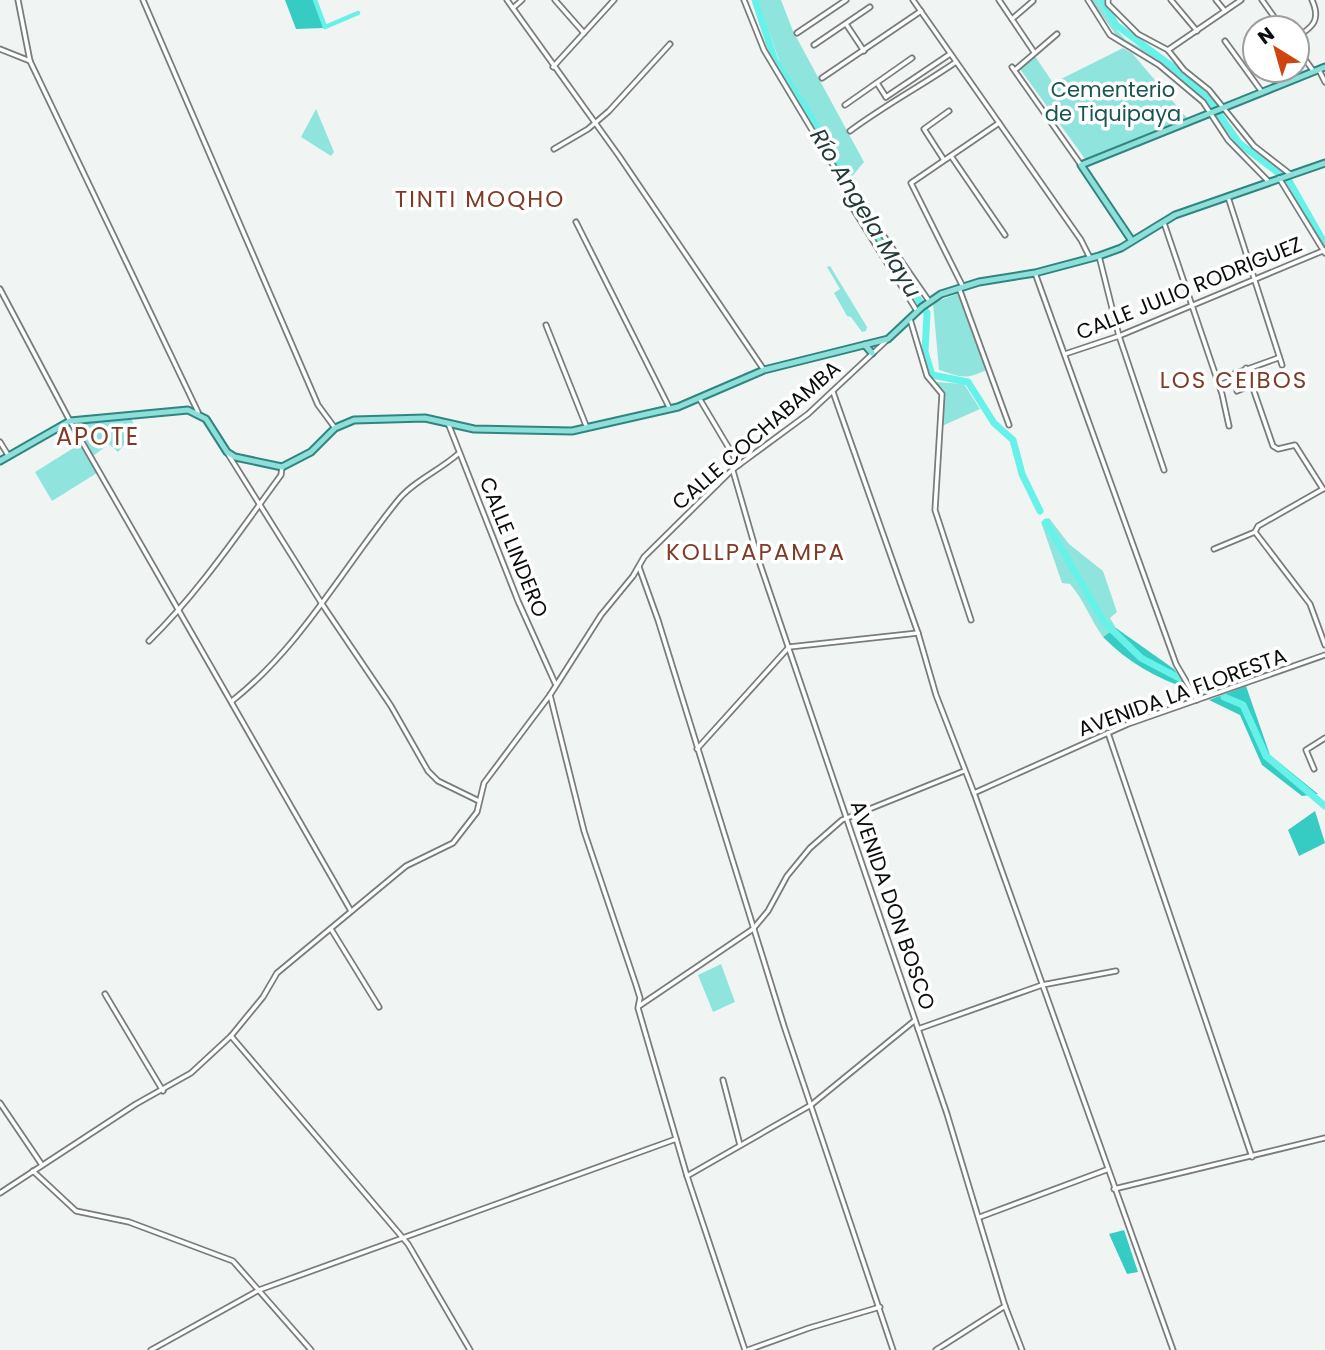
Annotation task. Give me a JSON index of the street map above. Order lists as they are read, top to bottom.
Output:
{
  "streets": {
    "main road": ["CALLE COCHABAMBA"],
    "street": [
      "CALLE JULIO RODRIGUEZ",
      "CALLE LINDERO",
      "AVENIDA LA FLORESTA",
      "AVENIDA DON BOSCO"
    ]
  },
  "crossings": [
    ["CALLE COCHABAMBA", "CALLE LINDERO"],
    ["CALLE COCHABAMBA", "AVENIDA DON BOSCO"]
  ],
  "districts": [
    "TINTI MOQHO",
    "LOS CEIBOS",
    "APOTE",
    "KOLLPAPAMPA"
  ],
  "water": ["Río Angela Mayu"],
  "parks": ["Cementerio de Tiquipaya"],
  "north": "top left"
}
